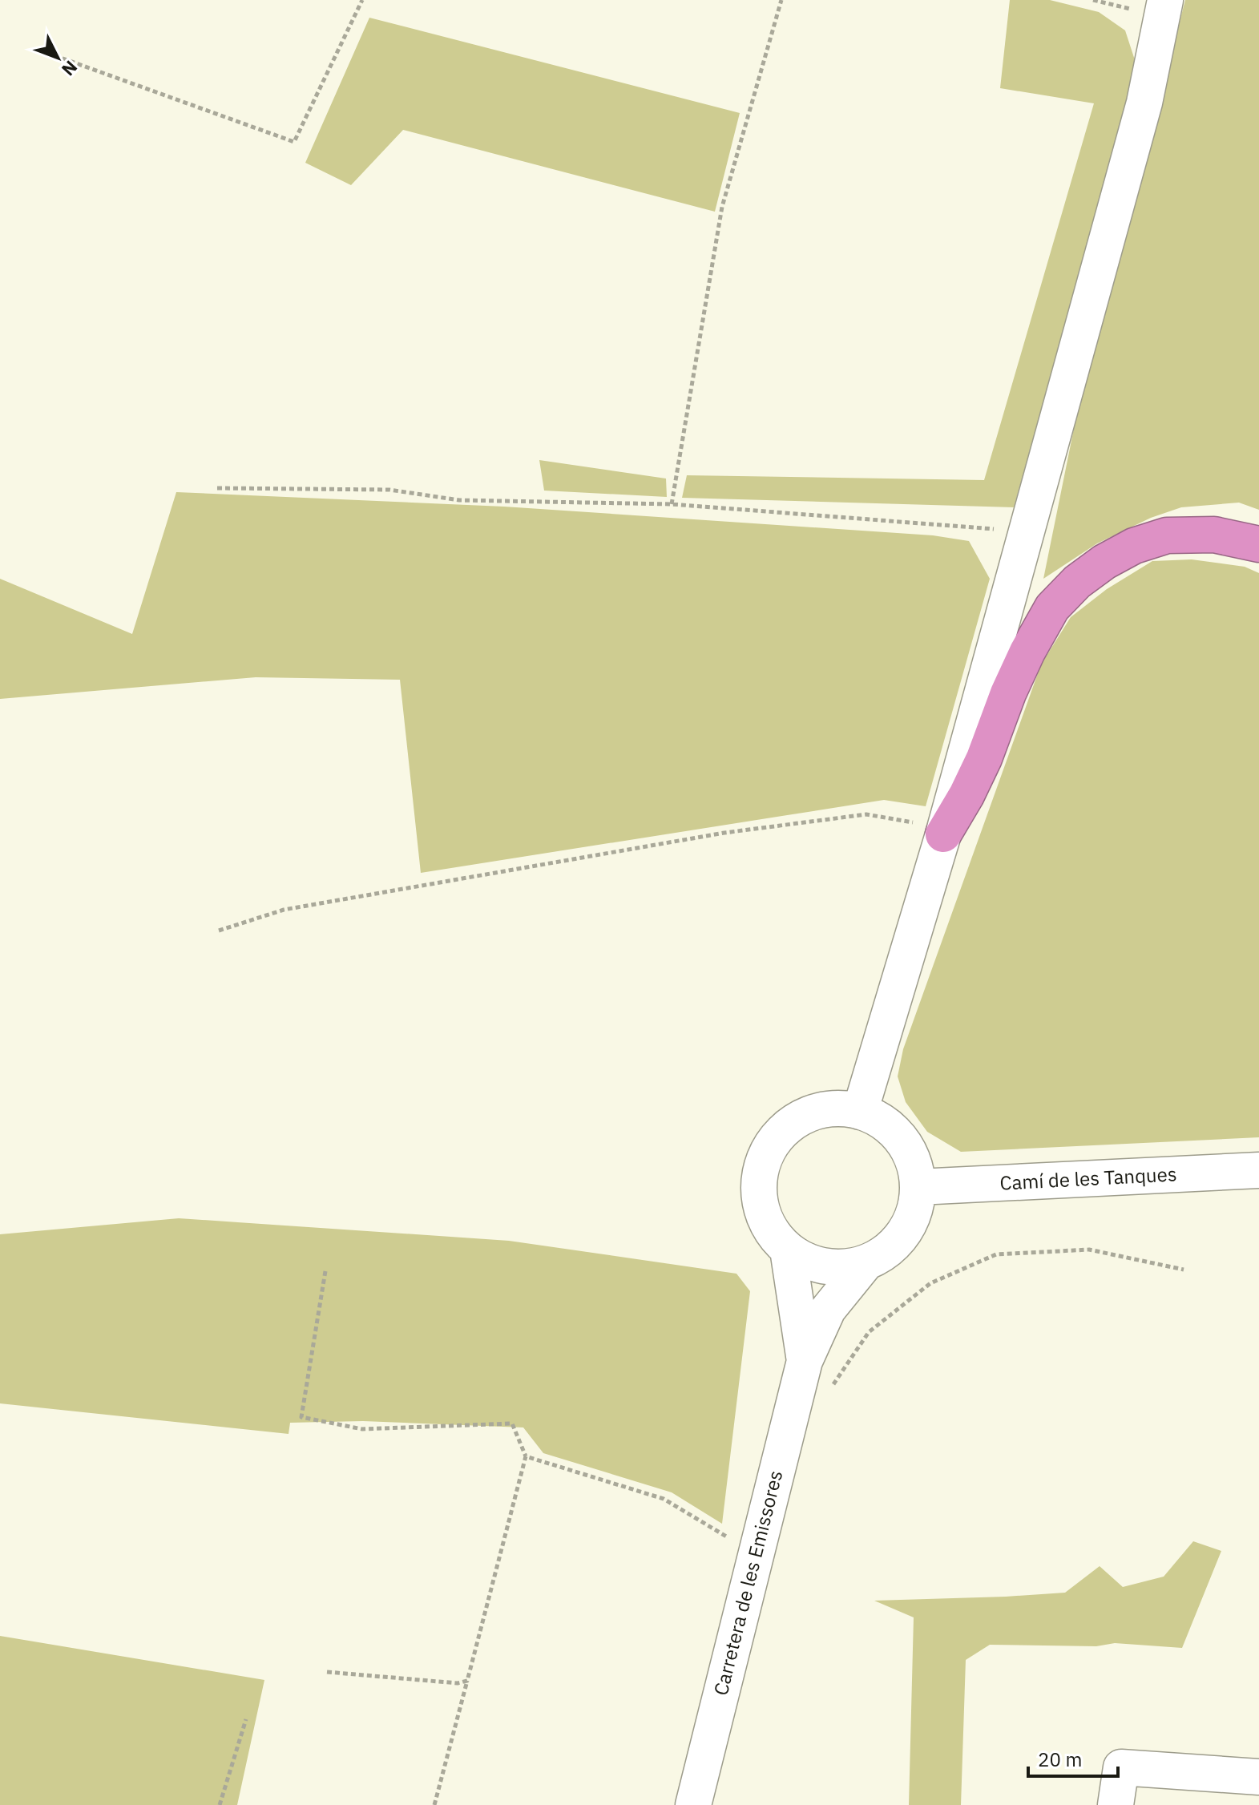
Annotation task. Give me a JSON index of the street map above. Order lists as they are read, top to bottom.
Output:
{
  "streets": {
    "street": ["Camí de les Tanques", "Carretera de les Emissores"]
  },
  "scale_bar": "20 m",
  "north": "bottom right"
}
